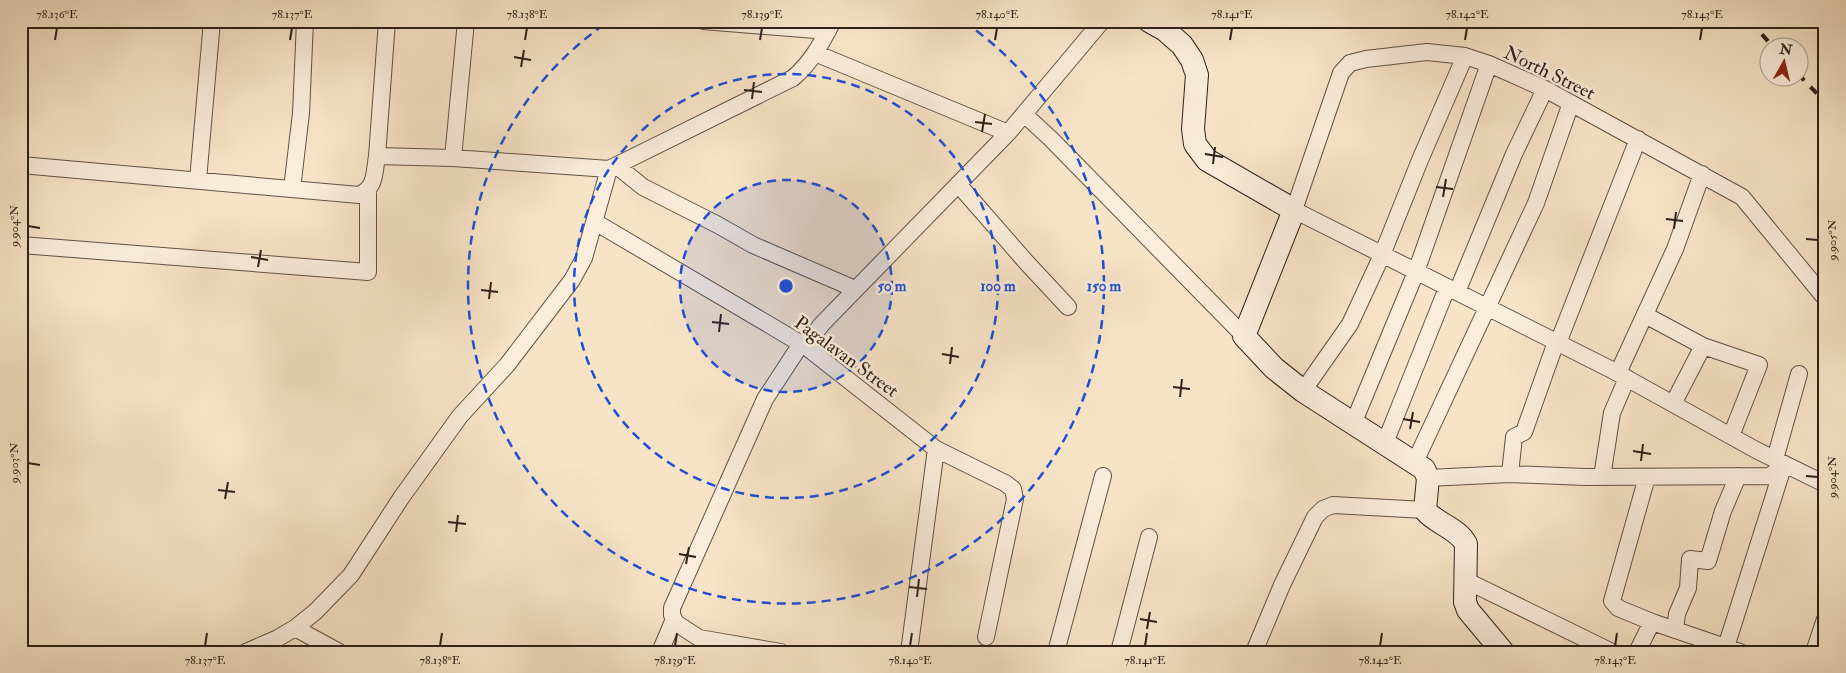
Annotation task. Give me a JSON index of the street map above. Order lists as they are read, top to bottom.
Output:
{
  "streets": {
    "street": ["North Street", "Pagalavan Street"]
  },
  "north": "top",
  "coordinates": [
    "78.136°E",
    "78.137°E",
    "78.138°E",
    "78.139°E",
    "78.140°E",
    "78.141°E",
    "78.142°E",
    "78.143°E",
    "9.904°N",
    "9.905°N",
    "9.903°N"
  ],
  "rings": ["50 m", "100 m", "150 m"]
}
